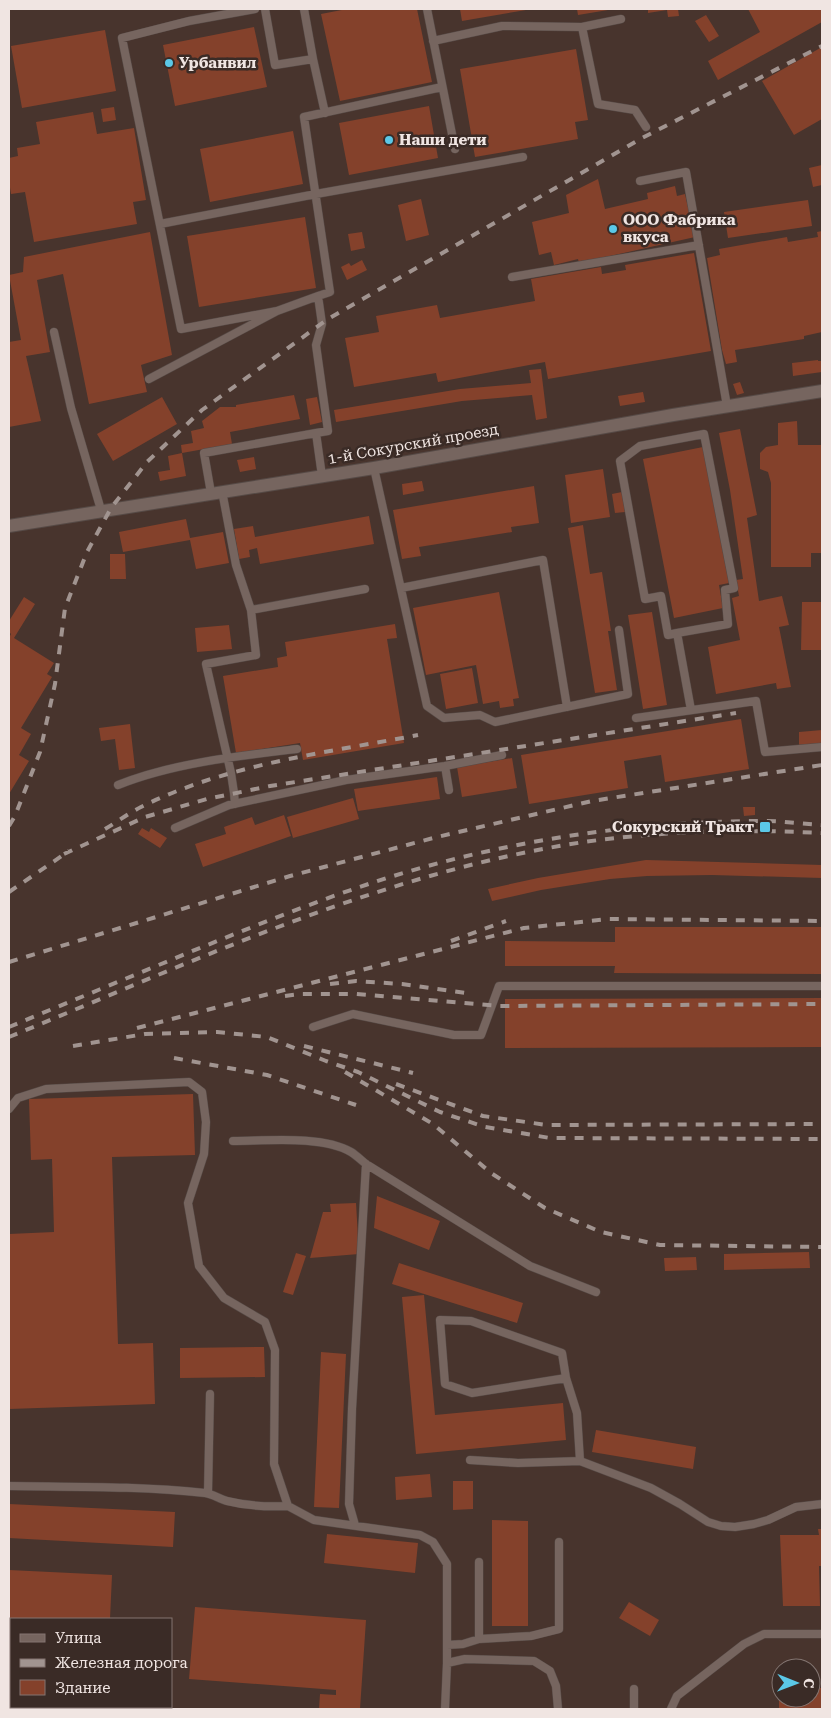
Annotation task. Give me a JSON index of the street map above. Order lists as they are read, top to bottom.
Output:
{
  "streets": {
    "street": ["1-й Сокурский проезд"]
  },
  "places": {
    "other": ["Урбанвил", "Наши дети", "ООО Фабрика вкуса"],
    "transit": ["Сокурский Тракт"]
  },
  "legend": ["Улица", "Железная дорога", "Здание"],
  "north": "right"
}
